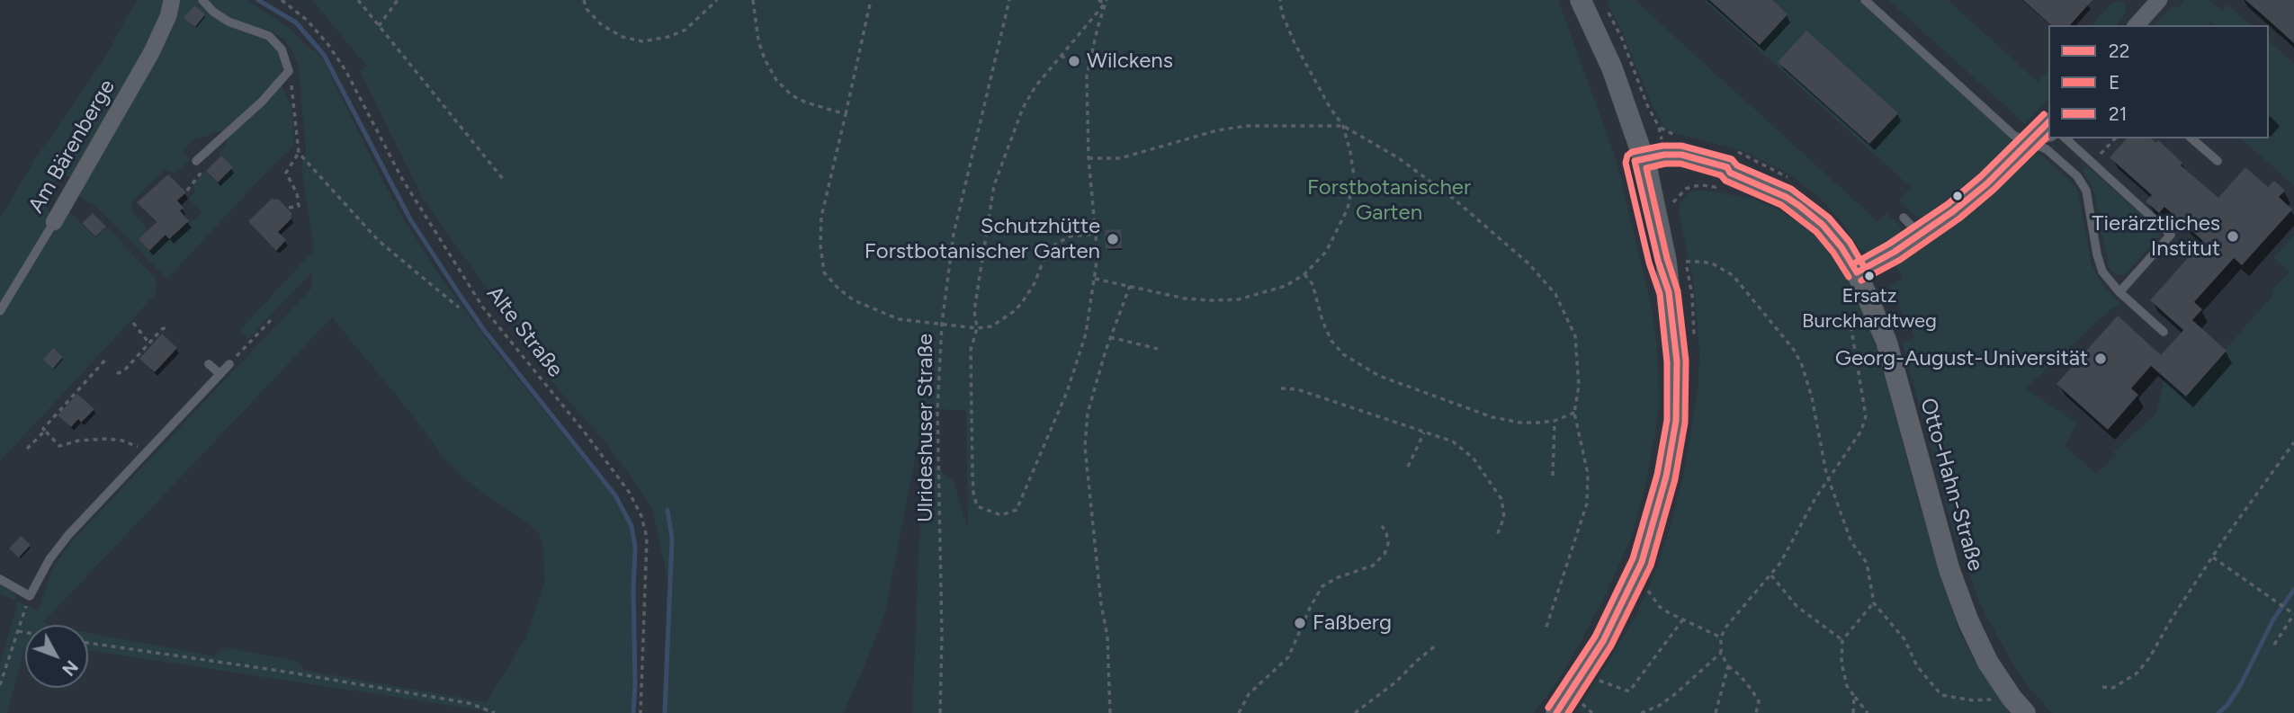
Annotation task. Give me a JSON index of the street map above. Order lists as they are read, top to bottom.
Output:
{
  "streets": {
    "street": ["Am Bärenberge", "Otto-Hahn-Straße"],
    "path": ["Alte Straße", "Ulrideshuser Straße"]
  },
  "parks": ["Forstbotanischer Garten"],
  "places": [
    "Wilckens",
    "Tierärztliches Institut",
    "Schutzhütte Forstbotanischer Garten",
    "Ersatz Burckhardtweg",
    "Georg-August-Universität",
    "Faßberg"
  ],
  "lines": ["transit line 21", "transit line 22", "transit line E"],
  "legend": ["22", "E", "21"],
  "north": "bottom right"
}
